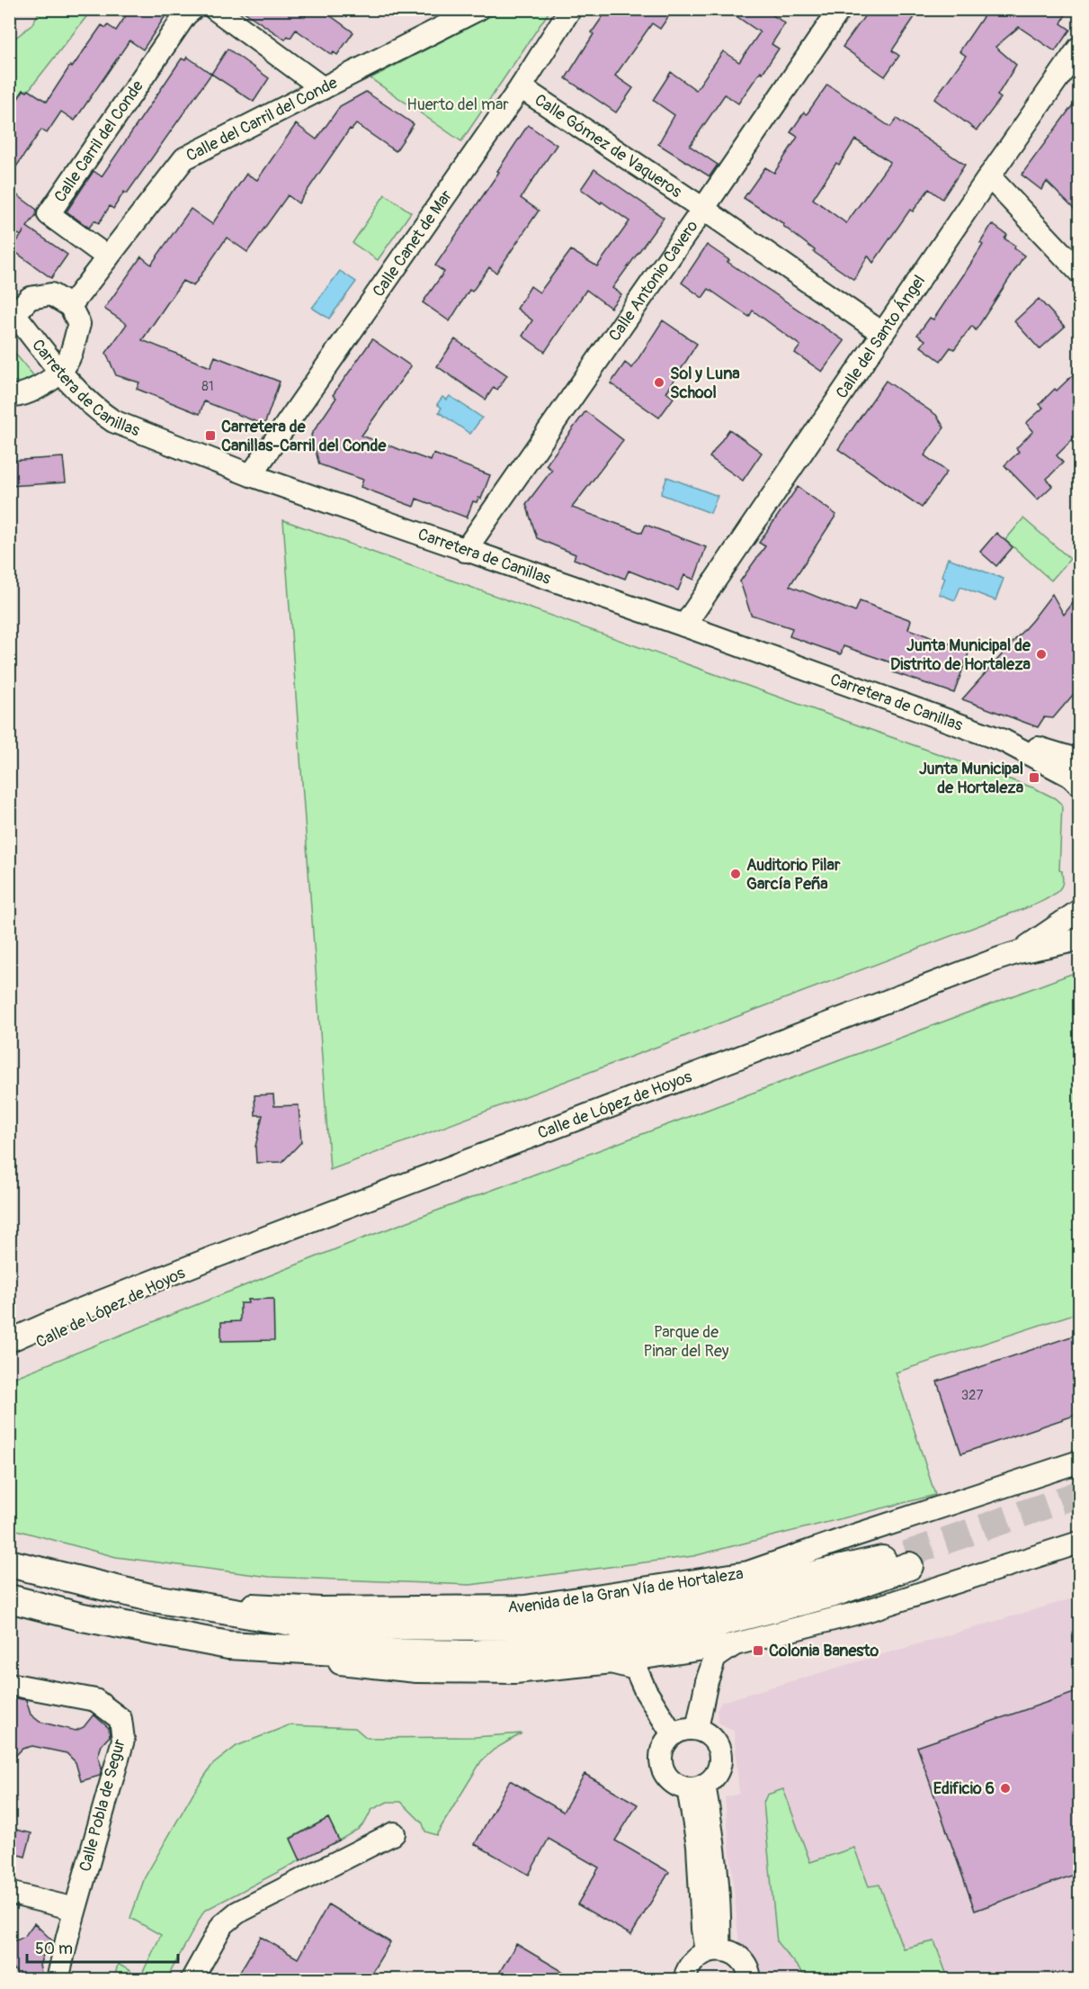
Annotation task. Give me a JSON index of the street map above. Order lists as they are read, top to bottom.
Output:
{
  "streets": {
    "main road": ["Avenida de la Gran Vía de Hortaleza"],
    "street": [
      "Calle del Carril del Conde",
      "Calle Carril del Conde",
      "Calle Gómez de Vaqueros",
      "Calle Canet de Mar",
      "Calle Antonio Cavero",
      "Calle del Santo Ángel",
      "Carretera de Canillas",
      "Calle de López de Hoyos",
      "Calle Pobla de Segur"
    ]
  },
  "crossings": [
    ["Calle del Carril del Conde", "Calle Carril del Conde"],
    ["Calle Gómez de Vaqueros", "Calle Canet de Mar"],
    ["Calle Gómez de Vaqueros", "Calle Antonio Cavero"],
    ["Calle Gómez de Vaqueros", "Calle del Santo Ángel"],
    ["Calle Canet de Mar", "Carretera de Canillas"],
    ["Calle Antonio Cavero", "Carretera de Canillas"],
    ["Calle del Santo Ángel", "Carretera de Canillas"]
  ],
  "parks": ["Huerto del mar", "Parque de Pinar del Rey"],
  "places": {
    "other": [
      "Sol y Luna School",
      "Junta Municipal de Distrito de Hortaleza",
      "Auditorio Pilar García Peña",
      "Edificio 6"
    ],
    "transit": ["Carretera de Canillas-Carril del Conde", "Junta Municipal de Hortaleza", "Colonia Banesto"]
  },
  "house_numbers": ["81", "327"],
  "scale_bar": "50 m"
}
